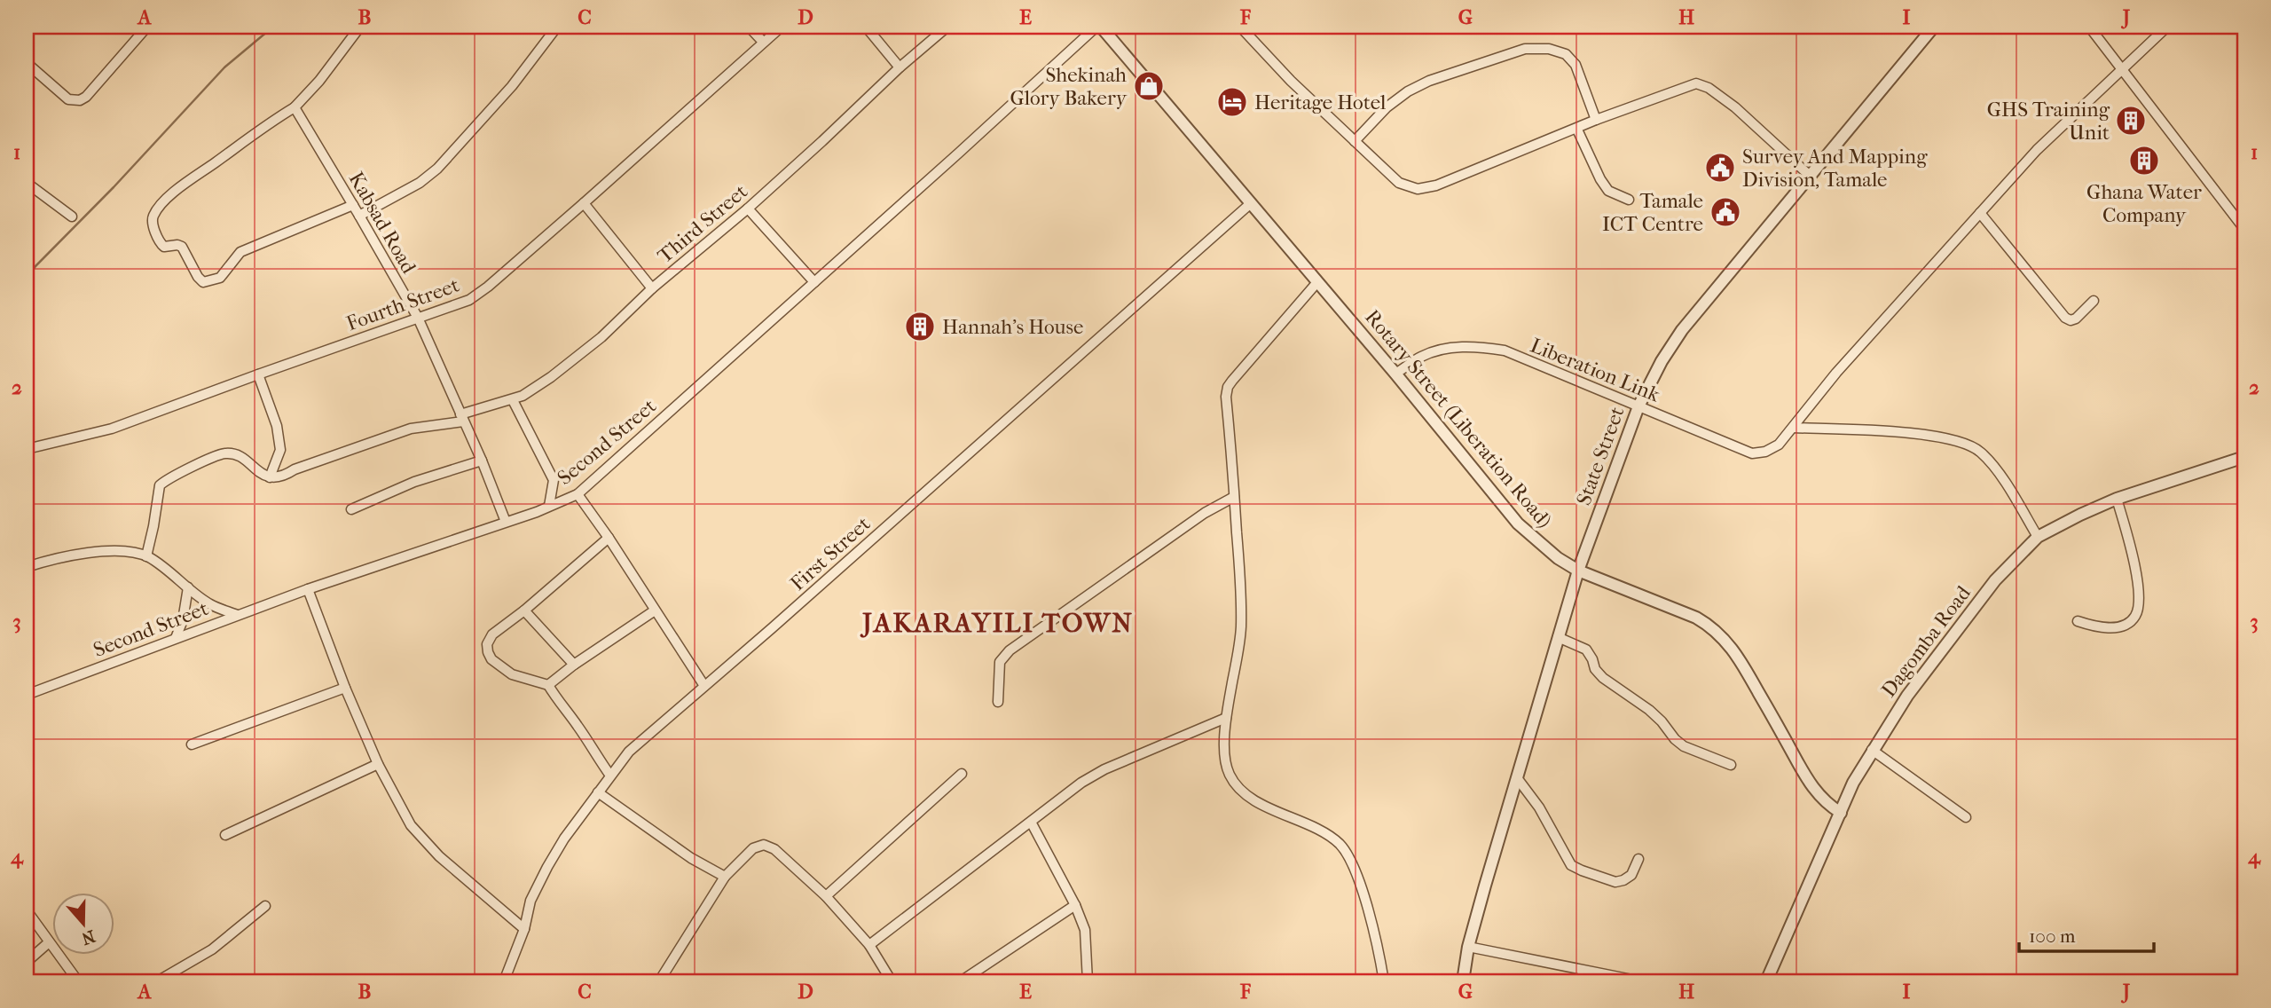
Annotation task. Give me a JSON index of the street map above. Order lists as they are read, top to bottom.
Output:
{
  "streets": {
    "street": [
      "Kabsad Road",
      "Third Street",
      "Fourth Street",
      "Liberation Link",
      "Rotary Street (Liberation Road)",
      "Second Street",
      "State Street",
      "First Street",
      "Dagomba Road"
    ]
  },
  "crossings": [
    ["Kabsad Road", "Third Street"],
    ["Kabsad Road", "Fourth Street"],
    ["Kabsad Road", "Second Street"],
    ["Liberation Link", "Rotary Street (Liberation Road)"],
    ["Liberation Link", "State Street"],
    ["Rotary Street (Liberation Road)", "Second Street"],
    ["Rotary Street (Liberation Road)", "State Street"],
    ["Rotary Street (Liberation Road)", "First Street"],
    ["Rotary Street (Liberation Road)", "Dagomba Road"]
  ],
  "districts": ["JAKARAYILI TOWN"],
  "places": {
    "shop": ["Shekinah Glory Bakery"],
    "hotel": ["Heritage Hotel"],
    "building": ["GHS Training Unit", "Ghana Water Company", "Hannah's House"],
    "public building": ["Survey And Mapping Division, Tamale", "Tamale ICT Centre"]
  },
  "scale_bar": "100 m",
  "north": "bottom",
  "grid": {
    "columns": [
      "A",
      "B",
      "C",
      "D",
      "E",
      "F",
      "G",
      "H",
      "I",
      "J"
    ],
    "rows": [
      "1",
      "2",
      "3",
      "4"
    ]
  }
}
